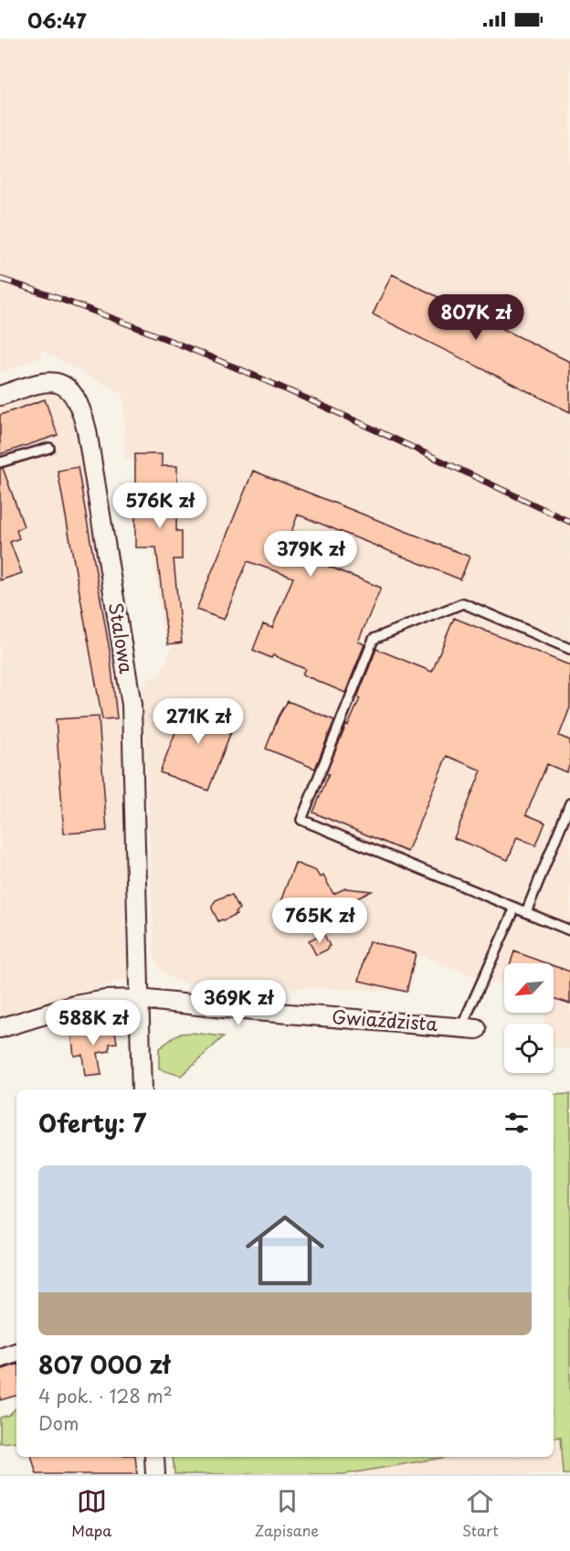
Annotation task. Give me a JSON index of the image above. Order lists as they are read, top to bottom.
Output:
{
  "streets": {
    "street": ["Stalowa", "Gwiaździsta"]
  },
  "crossings": [
    ["Stalowa", "Gwiaździsta"]
  ],
  "north": "bottom left",
  "page": {
    "status": "06:47",
    "price": [
      "807K zł",
      "576K zł",
      "379K zł",
      "271K zł",
      "765K zł",
      "369K zł",
      "588K zł"
    ],
    "heading": "Oferty: 7",
    "list": [
      {
        "name": "807 000 zł",
        "note": "4 pok. · 128 m² · Dom"
      }
    ],
    "tabs": ["Mapa", "Zapisane", "Start"]
  }
}
